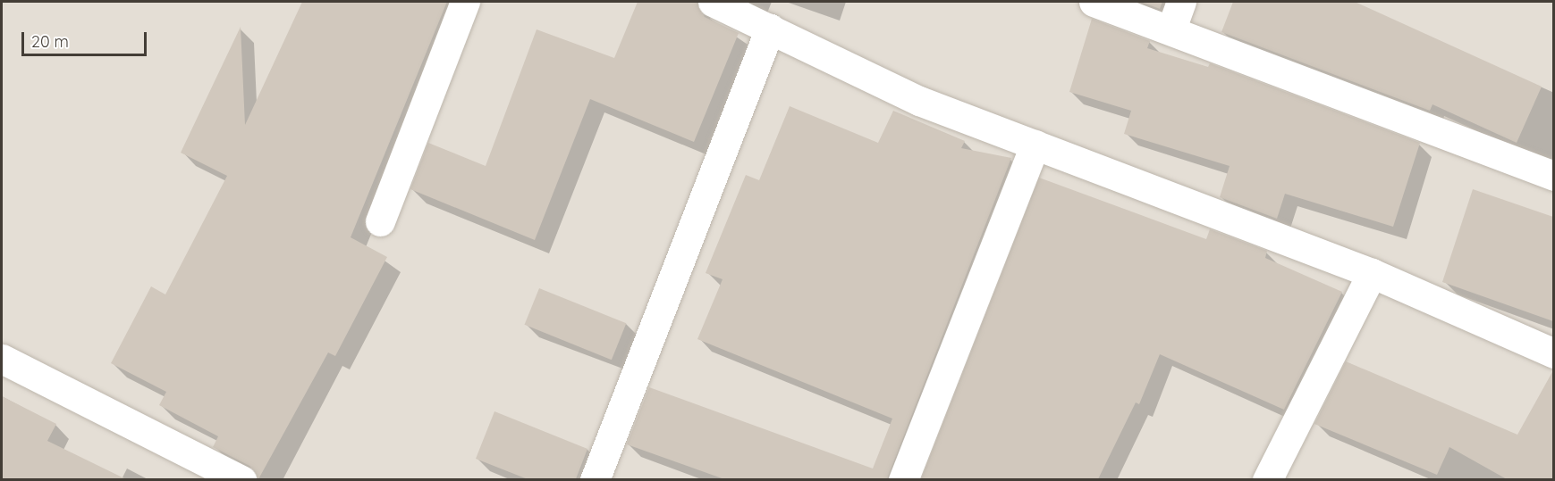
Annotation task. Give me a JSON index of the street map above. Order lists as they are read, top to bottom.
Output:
{
  "scale_bar": "20 m"
}
